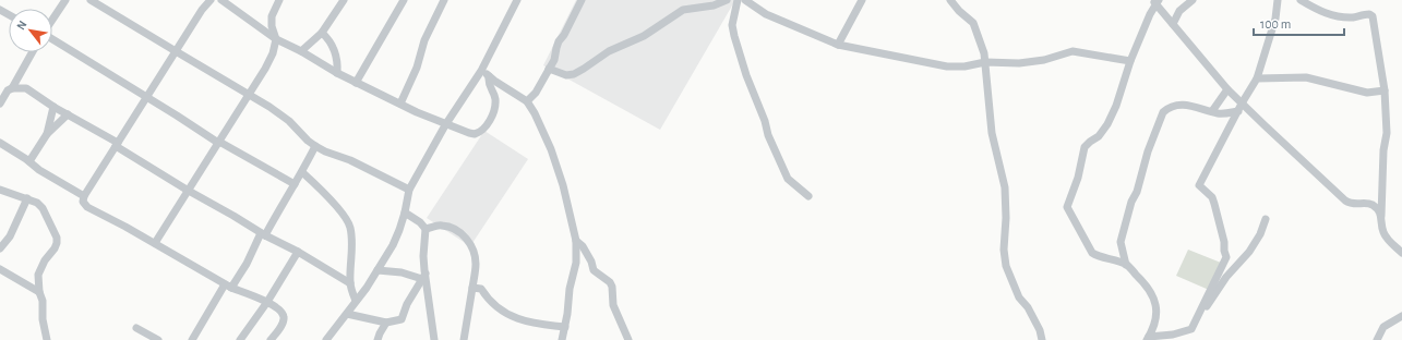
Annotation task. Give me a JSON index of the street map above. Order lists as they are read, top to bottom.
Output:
{
  "scale_bar": "100 m",
  "north": "top left"
}
